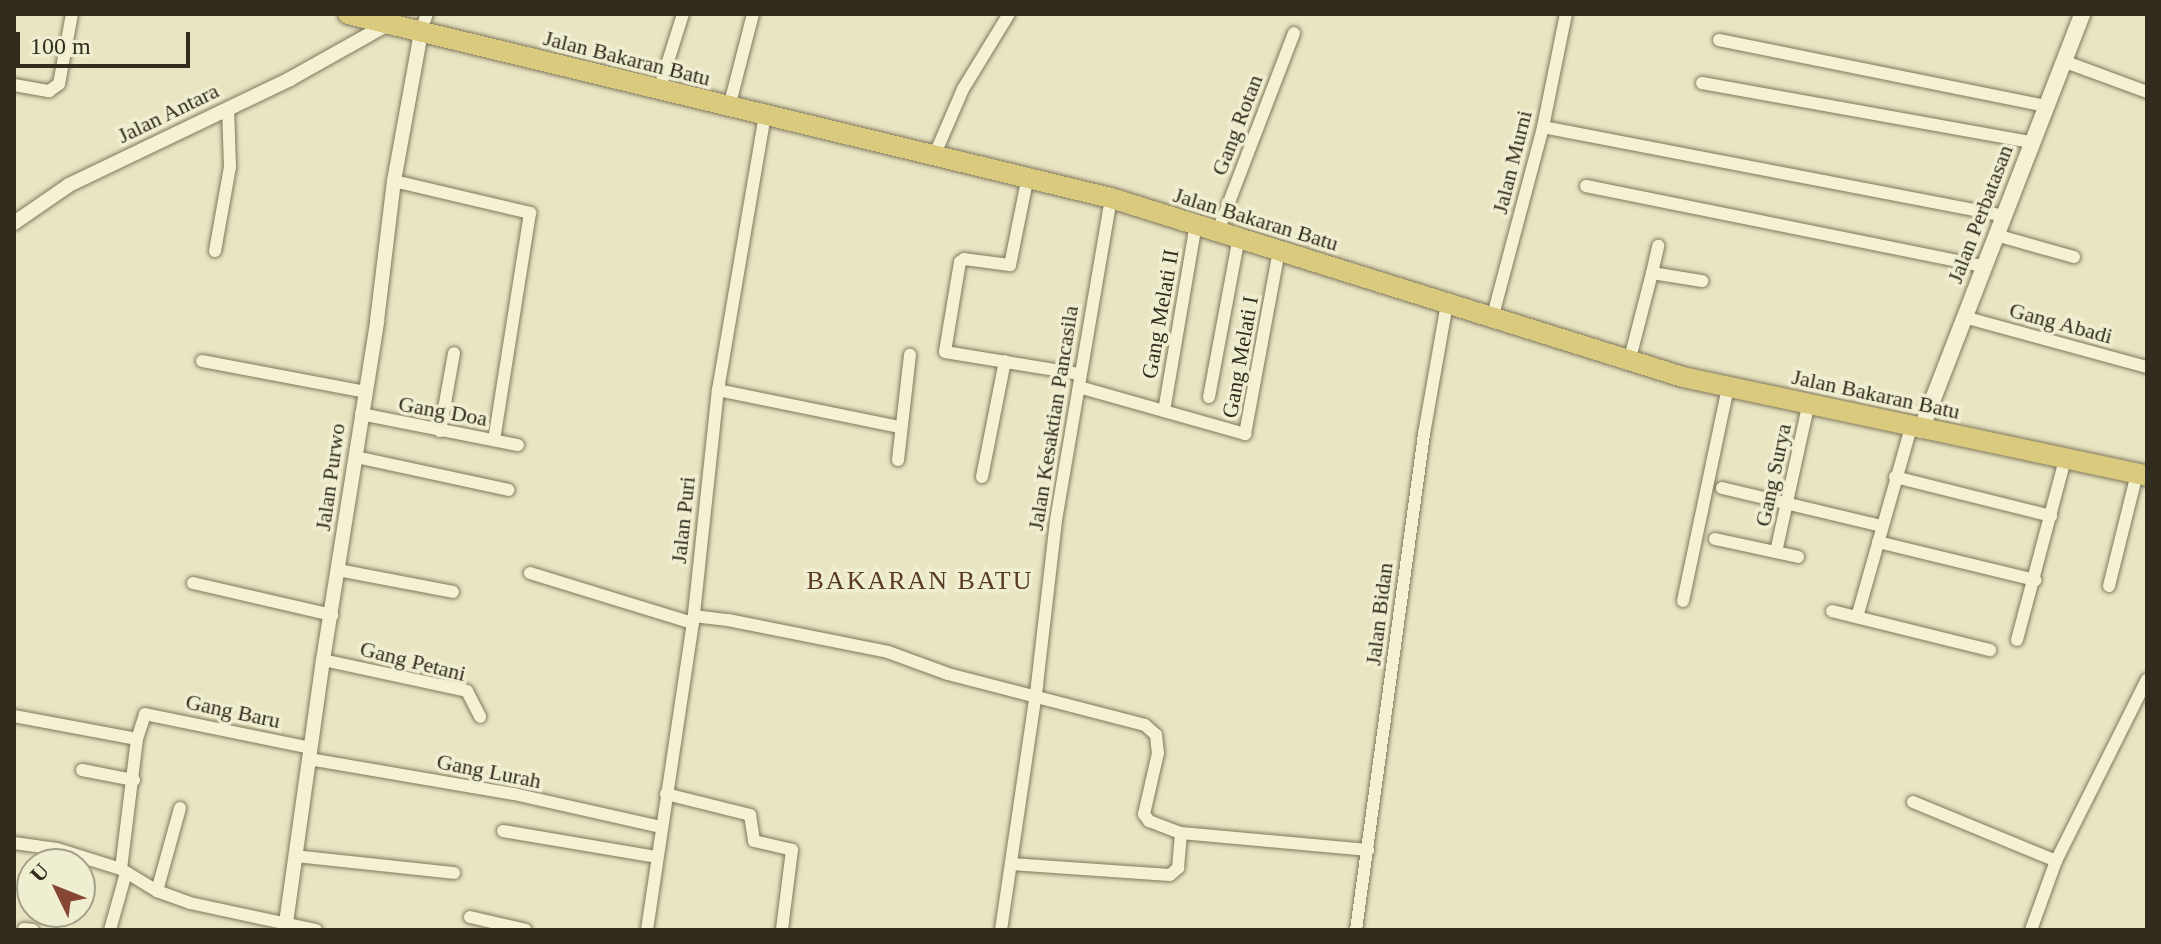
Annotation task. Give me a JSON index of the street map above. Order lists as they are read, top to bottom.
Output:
{
  "streets": {
    "highway": ["Jalan Bakaran Batu"],
    "main road": ["Jalan Perbatasan"],
    "street": [
      "Jalan Antara",
      "Gang Rotan",
      "Jalan Murni",
      "Gang Melati II",
      "Gang Abadi",
      "Gang Melati I",
      "Gang Doa",
      "Jalan Kesaktian Pancasila",
      "Gang Surya",
      "Jalan Purwo",
      "Jalan Puri",
      "Jalan Bidan",
      "Gang Petani",
      "Gang Baru",
      "Gang Lurah"
    ]
  },
  "crossings": [
    ["Jalan Bakaran Batu", "Jalan Antara"],
    ["Jalan Bakaran Batu", "Gang Rotan"],
    ["Jalan Bakaran Batu", "Jalan Murni"],
    ["Jalan Bakaran Batu", "Jalan Perbatasan"],
    ["Jalan Bakaran Batu", "Gang Melati II"],
    ["Jalan Bakaran Batu", "Gang Melati I"],
    ["Jalan Bakaran Batu", "Jalan Kesaktian Pancasila"],
    ["Jalan Bakaran Batu", "Gang Surya"],
    ["Jalan Bakaran Batu", "Jalan Purwo"],
    ["Jalan Bakaran Batu", "Jalan Puri"],
    ["Jalan Bakaran Batu", "Jalan Bidan"],
    ["Jalan Perbatasan", "Gang Abadi"],
    ["Gang Melati II", "Gang Melati I"],
    ["Gang Doa", "Jalan Purwo"],
    ["Jalan Purwo", "Gang Petani"],
    ["Jalan Purwo", "Gang Baru"],
    ["Jalan Purwo", "Gang Lurah"],
    ["Jalan Puri", "Gang Lurah"],
    ["Gang Baru", "Gang Lurah"]
  ],
  "districts": ["BAKARAN BATU"],
  "scale_bar": "100 m",
  "north": "top left"
}
